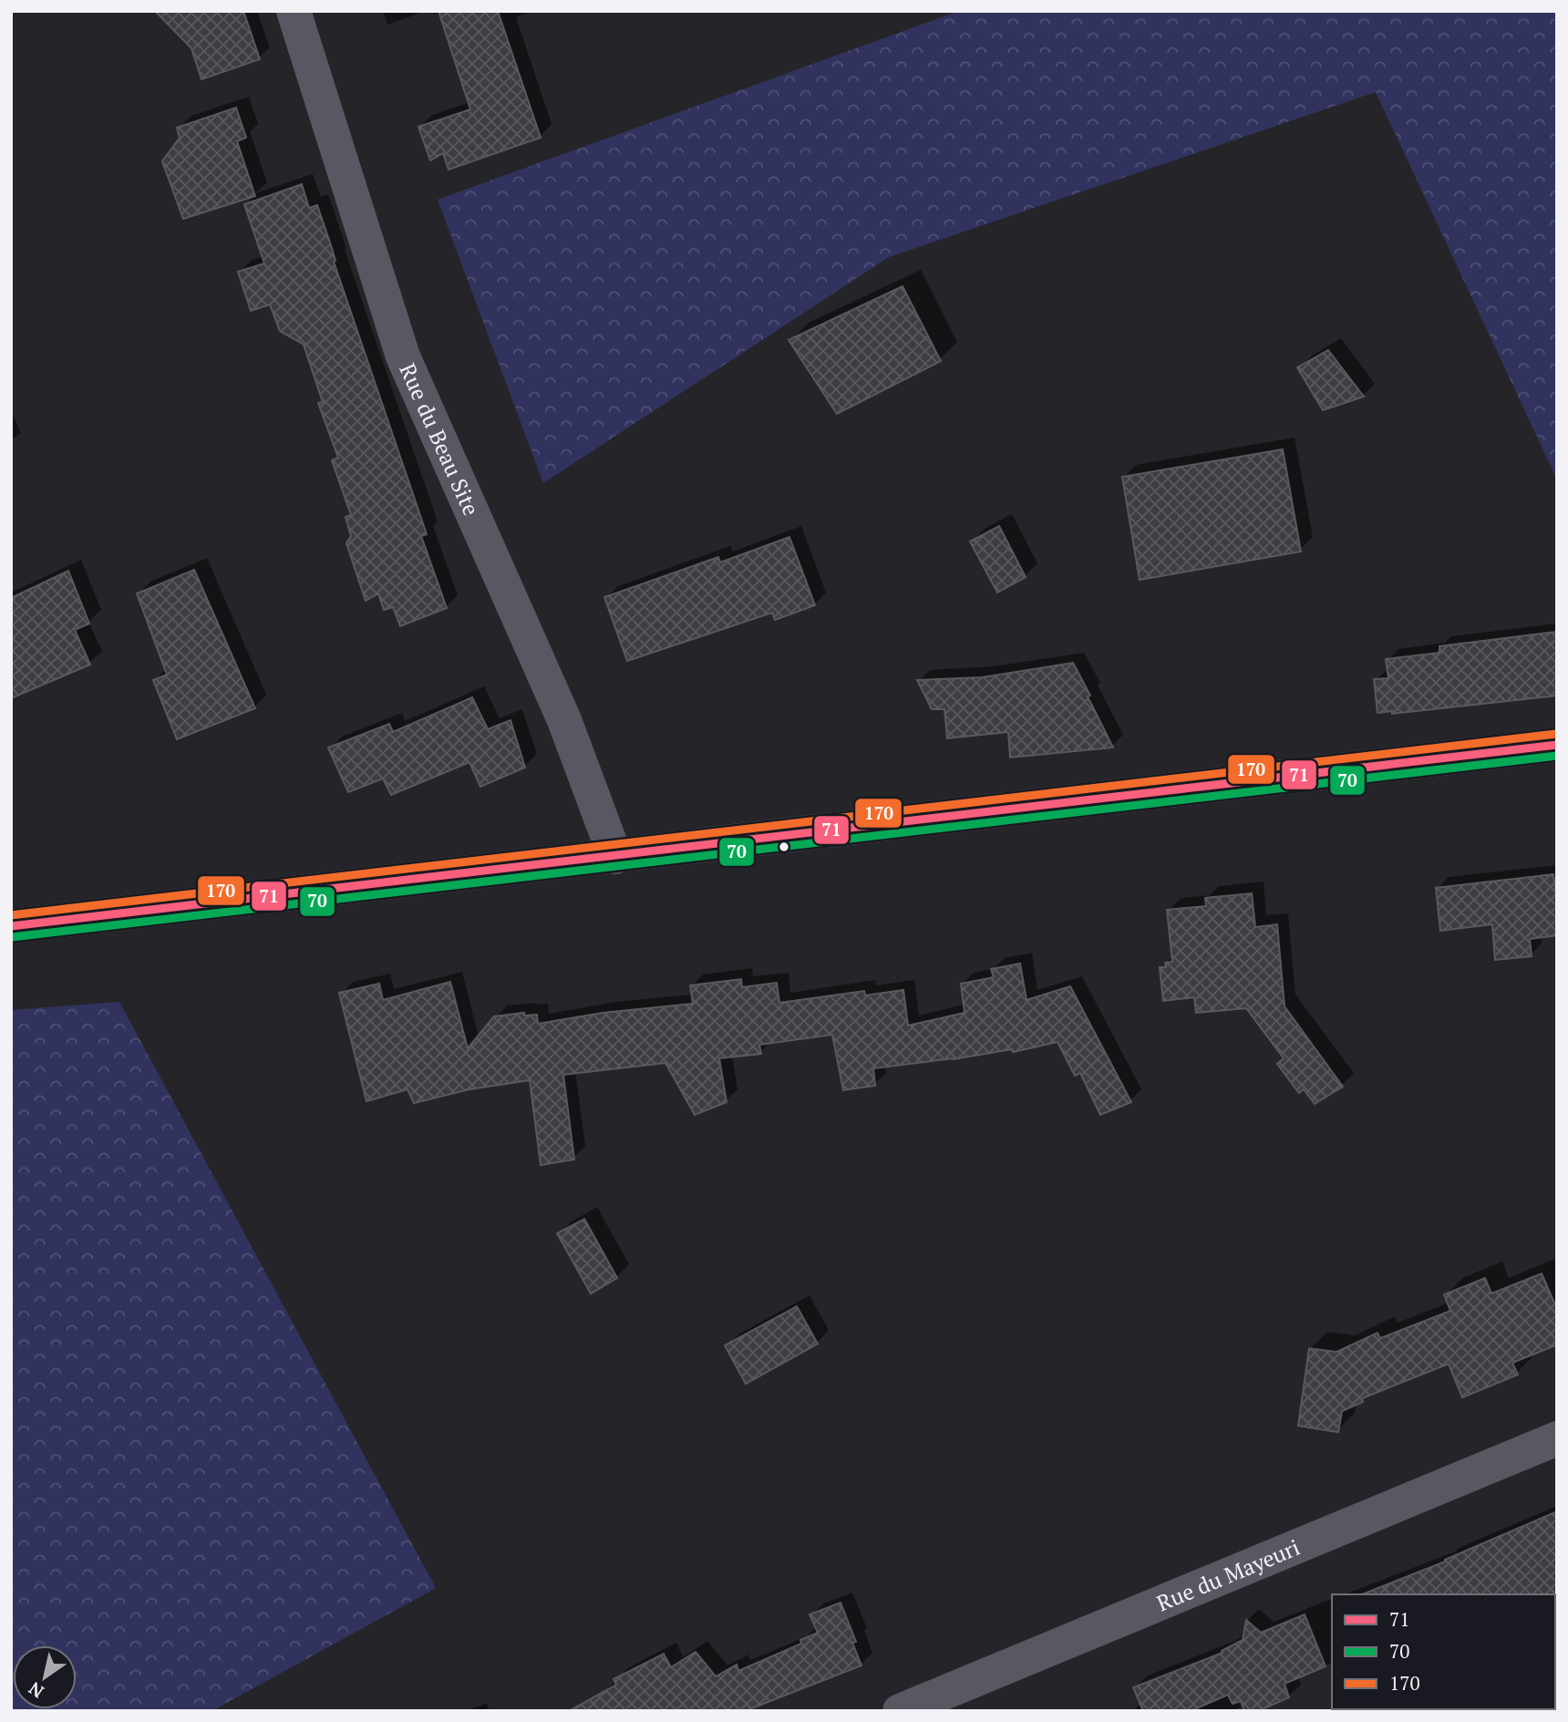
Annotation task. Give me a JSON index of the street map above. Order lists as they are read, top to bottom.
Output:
{
  "streets": {
    "street": ["Rue du Beau Site", "Rue du Mayeuri"]
  },
  "lines": ["transit line 170", "transit line 71", "transit line 70"],
  "legend": ["71", "70", "170"],
  "north": "bottom left"
}
